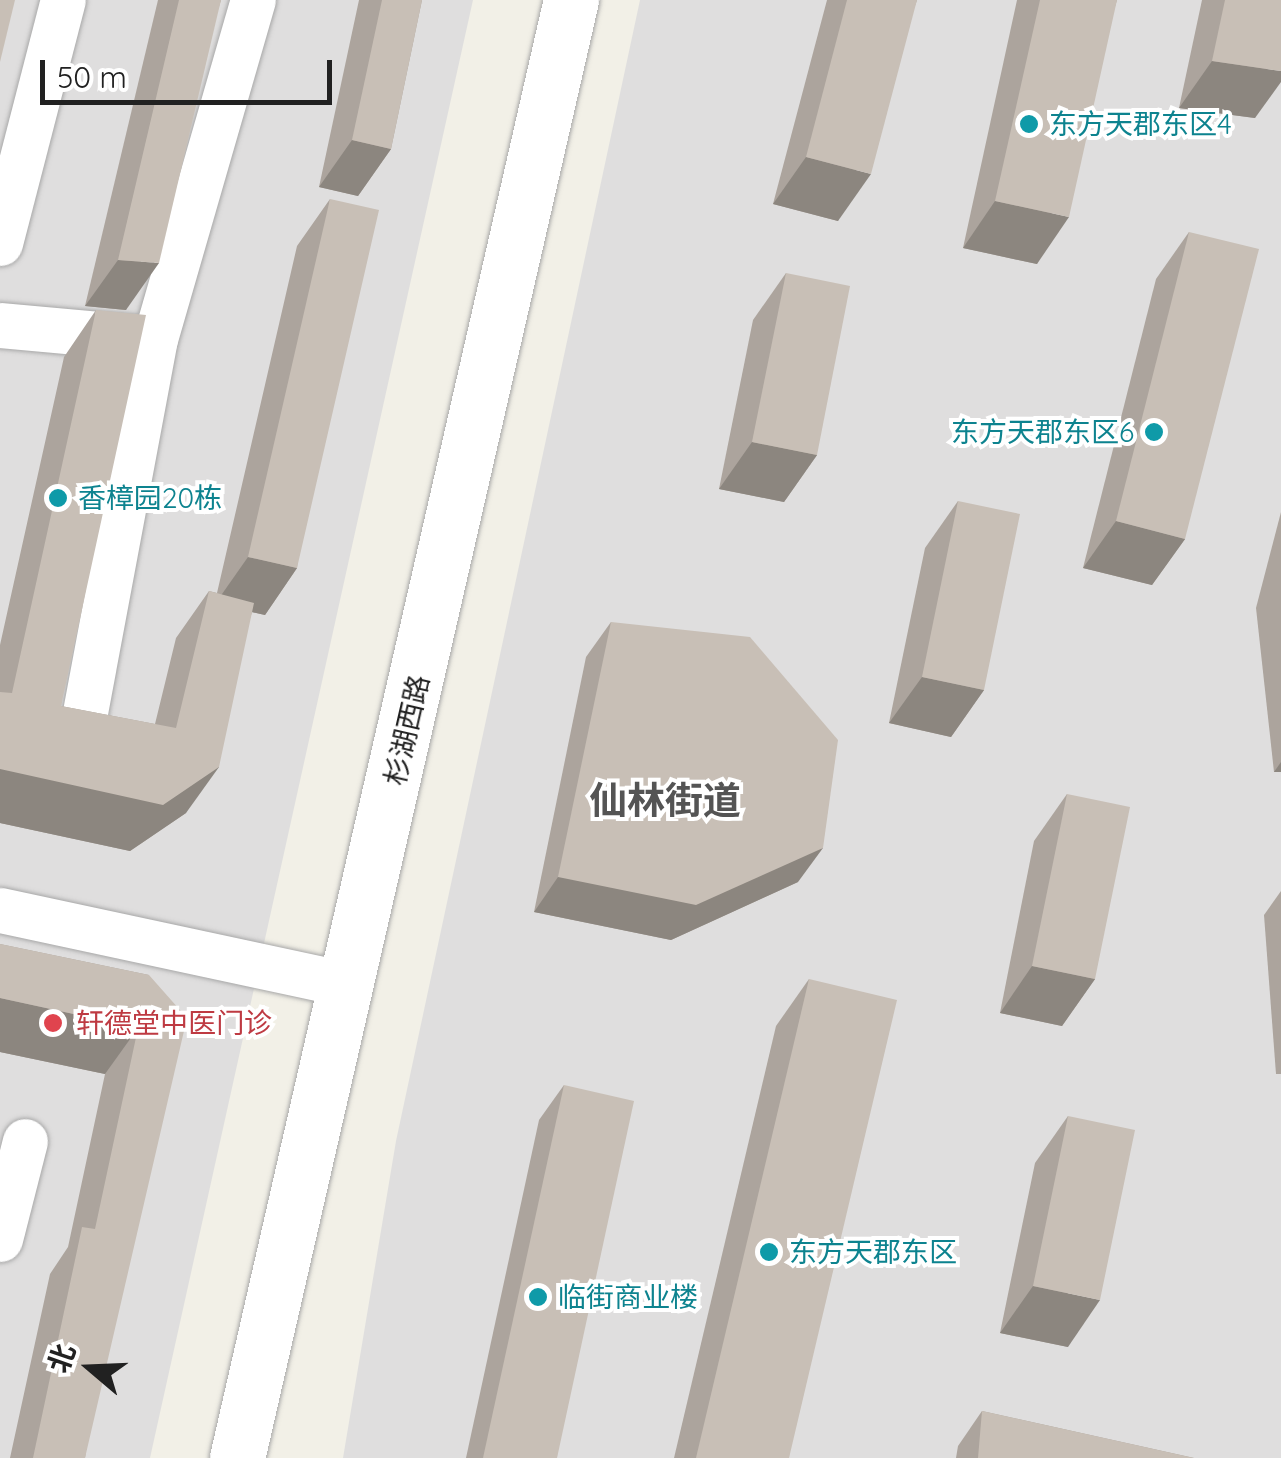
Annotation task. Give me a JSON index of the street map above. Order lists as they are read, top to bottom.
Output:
{
  "streets": {
    "street": ["杉湖西路"]
  },
  "districts": ["仙林街道"],
  "places": [
    "东方天郡东区4",
    "东方天郡东区6",
    "香樟园20栋",
    "轩德堂中医门诊",
    "东方天郡东区",
    "临街商业楼"
  ],
  "scale_bar": "50 m",
  "north": "left"
}
